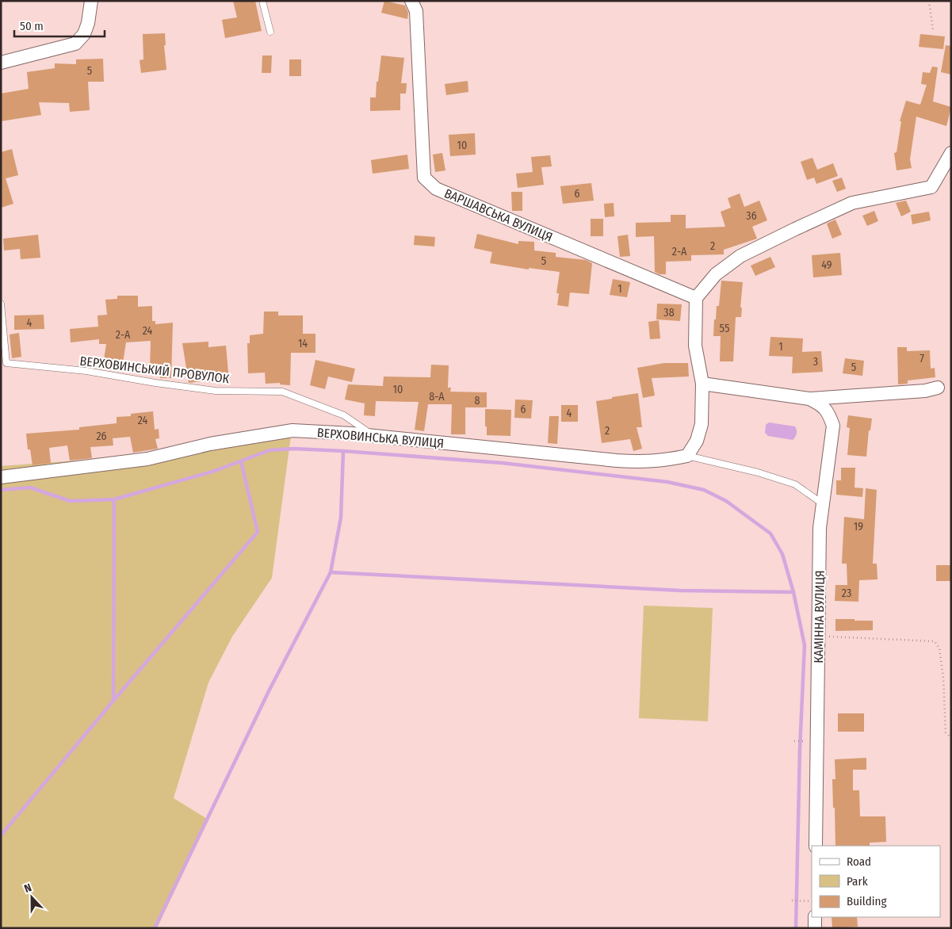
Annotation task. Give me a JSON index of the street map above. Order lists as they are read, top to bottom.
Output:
{
  "streets": {
    "street": ["ВАРШАВСЬКА ВУЛИЦЯ", "ВЕРХОВИНСЬКА ВУЛИЦЯ", "КАМІННА ВУЛИЦЯ"],
    "lane": ["ВЕРХОВИНСЬКИЙ ПРОВУЛОК"]
  },
  "crossings": [
    ["ВЕРХОВИНСЬКИЙ ПРОВУЛОК", "ВЕРХОВИНСЬКА ВУЛИЦЯ"]
  ],
  "house_numbers": [
    "5",
    "10",
    "6",
    "36",
    "2",
    "2-А",
    "5",
    "49",
    "1",
    "38",
    "4",
    "55",
    "24",
    "2-А",
    "14",
    "1",
    "7",
    "3",
    "5",
    "10",
    "8-А",
    "8",
    "6",
    "4",
    "24",
    "2",
    "26",
    "19",
    "23"
  ],
  "legend": ["Road", "Park", "Building"],
  "scale_bar": "50 m",
  "north": "top"
}
